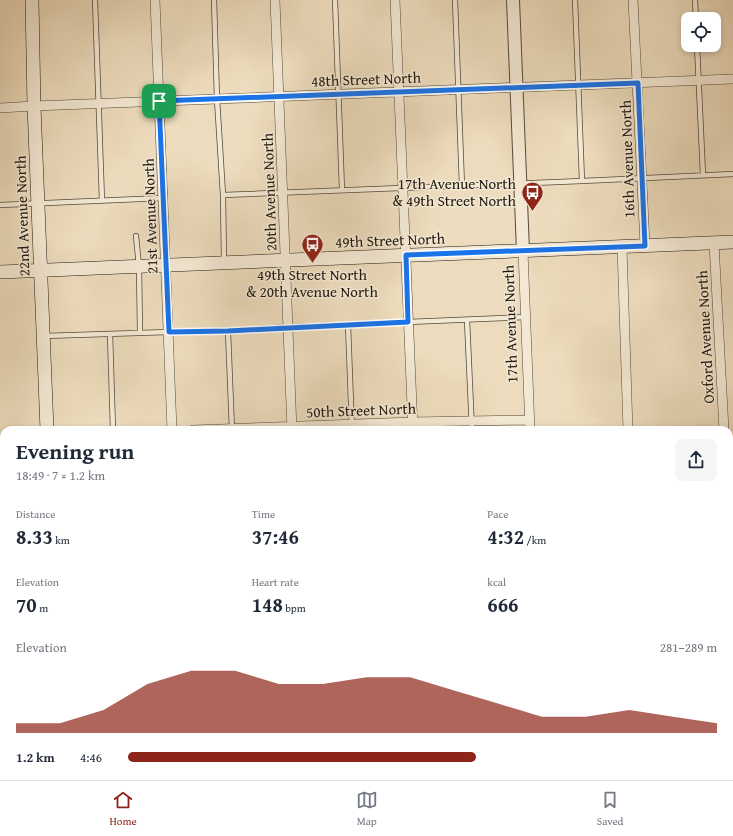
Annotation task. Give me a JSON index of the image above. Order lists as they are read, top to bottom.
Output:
{
  "streets": {
    "main road": ["22nd Avenue North", "49th Street North"],
    "street": [
      "48th Street North",
      "16th Avenue North",
      "20th Avenue North",
      "21st Avenue North",
      "17th Avenue North",
      "Oxford Avenue North",
      "50th Street North"
    ]
  },
  "crossings": [
    ["48th Street North", "16th Avenue North"],
    ["48th Street North", "20th Avenue North"],
    ["48th Street North", "22nd Avenue North"],
    ["48th Street North", "21st Avenue North"],
    ["48th Street North", "17th Avenue North"],
    ["16th Avenue North", "49th Street North"],
    ["20th Avenue North", "49th Street North"],
    ["22nd Avenue North", "49th Street North"],
    ["21st Avenue North", "49th Street North"],
    ["49th Street North", "17th Avenue North"],
    ["49th Street North", "Oxford Avenue North"],
    ["17th Avenue North", "50th Street North"]
  ],
  "places": {
    "bus stop": ["17th Avenue North & 49th Street North", "49th Street North & 20th Avenue North"]
  },
  "page": {
    "heading": ["Evening run", "18:49 · 7 × 1.2 km"],
    "stats": [
      ["Distance", "8.33 km"],
      ["Time", "37:46"],
      ["Pace", "4:32 /km"],
      ["Elevation", "70 m"],
      ["Heart rate", "148 bpm"],
      ["kcal", "666"]
    ],
    "chart": ["Elevation", "281–289 m"],
    "list": [
      {
        "name": "1.2 km",
        "note": "4:46"
      }
    ],
    "tabs": ["Home", "Map", "Saved"]
  }
}
